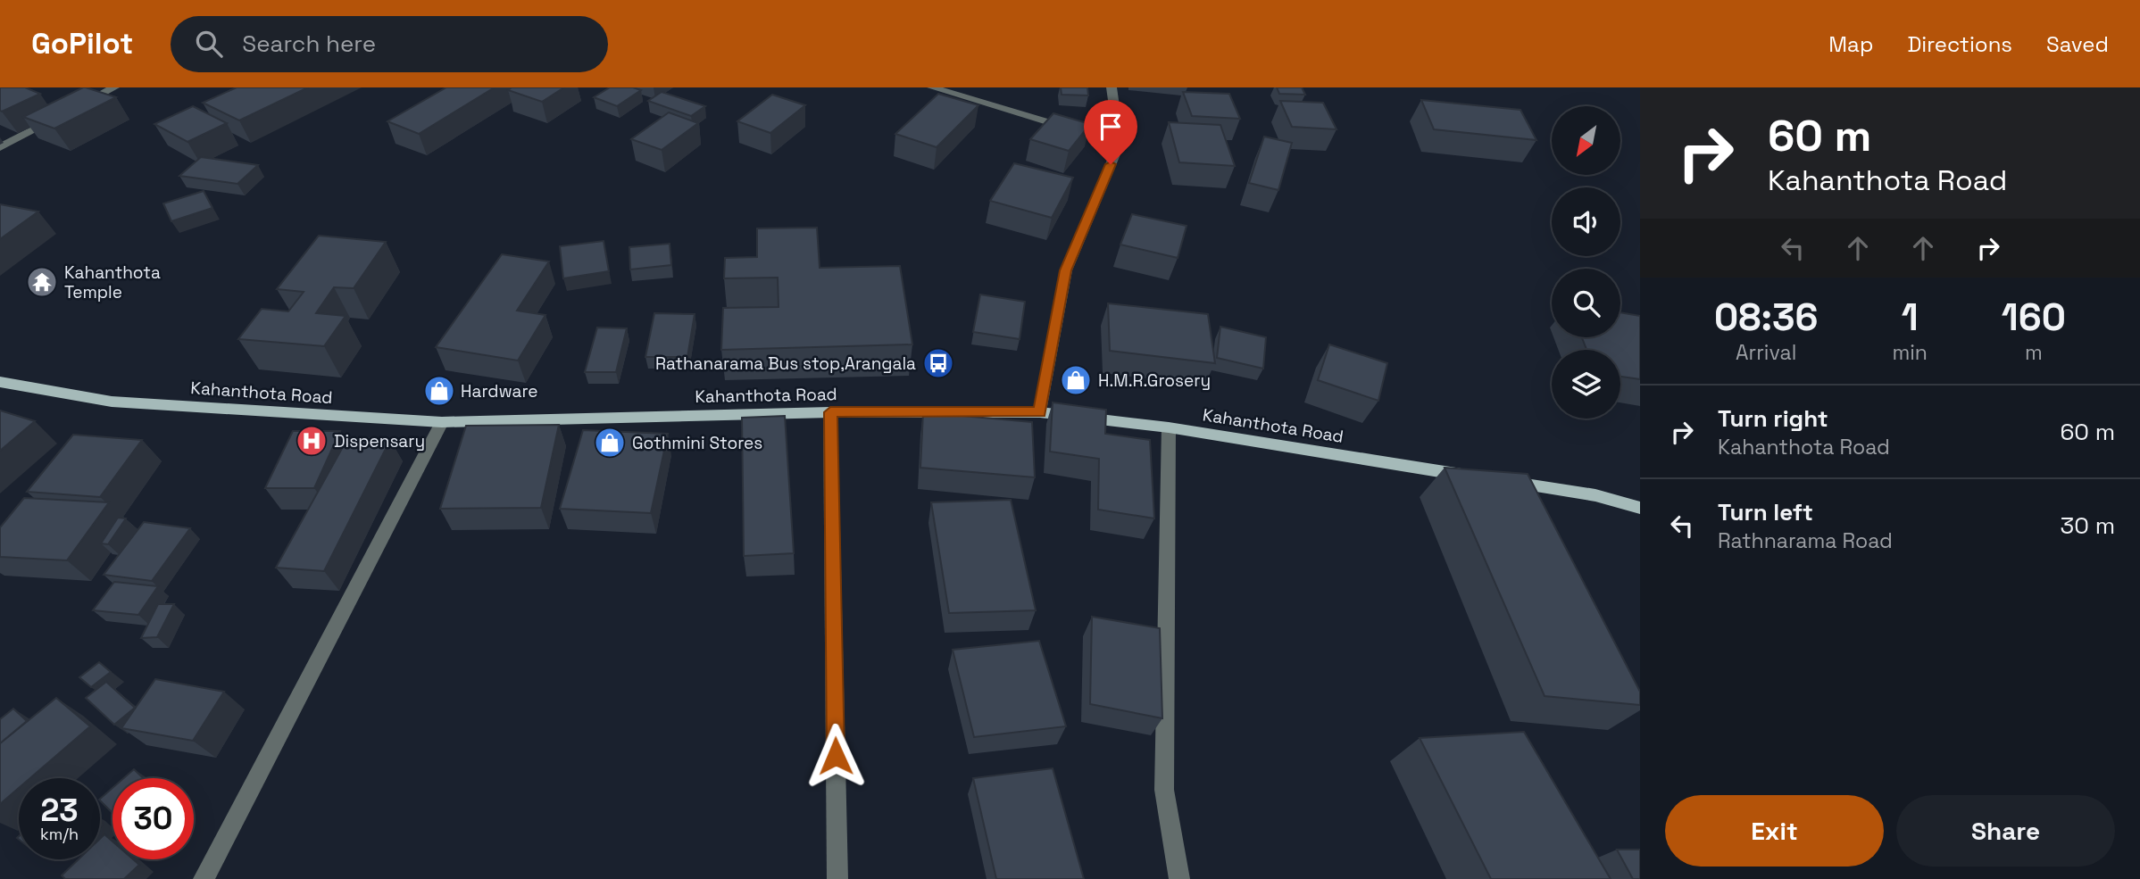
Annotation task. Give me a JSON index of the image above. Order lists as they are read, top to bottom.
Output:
{
  "streets": {
    "main road": ["Kahanthota Road"]
  },
  "places": {
    "temple": ["Kahanthota Temple"],
    "bus stop": ["Rathanarama Bus stop,Arangala"],
    "shop": ["H.M.R.Grosery", "Hardware", "Gothmini Stores"],
    "hospital": ["Dispensary"]
  },
  "north": "bottom left",
  "page": {
    "header": "GoPilot",
    "search": "Search here",
    "nav": ["Map", "Directions", "Saved"],
    "turn": ["60 m", "Kahanthota Road"],
    "eta": [
      "08:36",
      "Arrival",
      "1",
      "min",
      "160",
      "m"
    ],
    "list": [
      {
        "name": "Turn right",
        "note": "Kahanthota Road",
        "value": "60 m"
      },
      {
        "name": "Turn left",
        "note": "Rathnarama Road",
        "value": "30 m"
      }
    ],
    "speed": "23 km/h",
    "limit": "30",
    "buttons": ["Exit", "Share"]
  }
}
